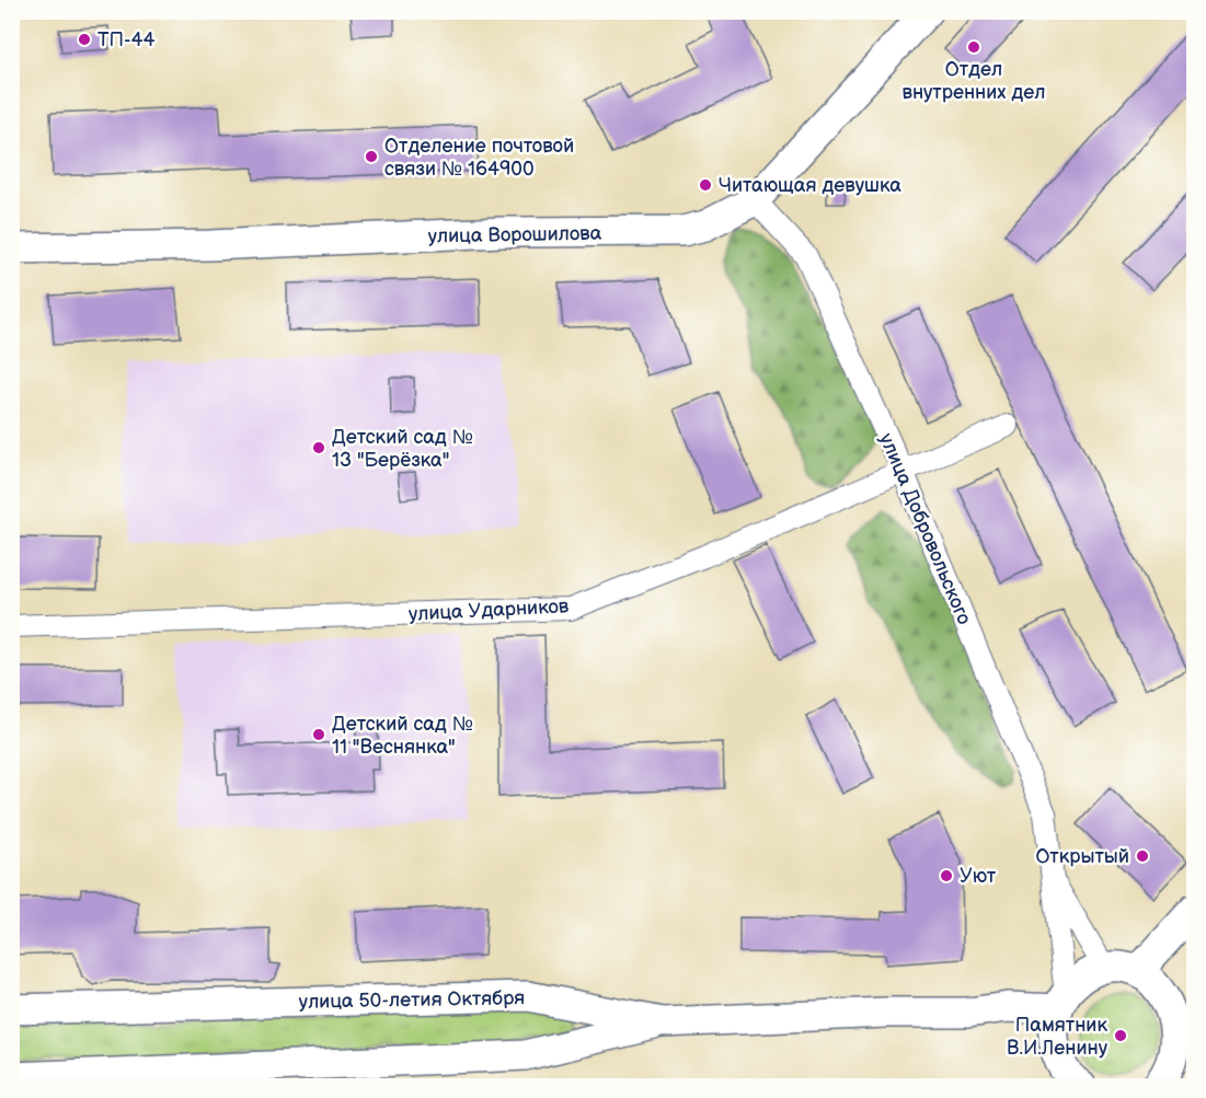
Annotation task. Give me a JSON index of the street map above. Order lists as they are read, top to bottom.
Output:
{
  "streets": {
    "main road": ["улица Ворошилова", "улица 50-летия Октября"],
    "street": ["улица Добровольского", "улица Ударников"]
  },
  "crossings": [
    ["улица Ворошилова", "улица Добровольского"],
    ["улица Добровольского", "улица Ударников"]
  ],
  "places": [
    "ТП-44",
    "Отдел внутренних дел",
    "Отделение почтовой связи № 164900",
    "Читающая девушка",
    "Детский сад № 13 \"Берёзка\"",
    "Детский сад № 11 \"Веснянка\"",
    "Открытый",
    "Уют",
    "Памятник В.И.Ленину"
  ]
}
